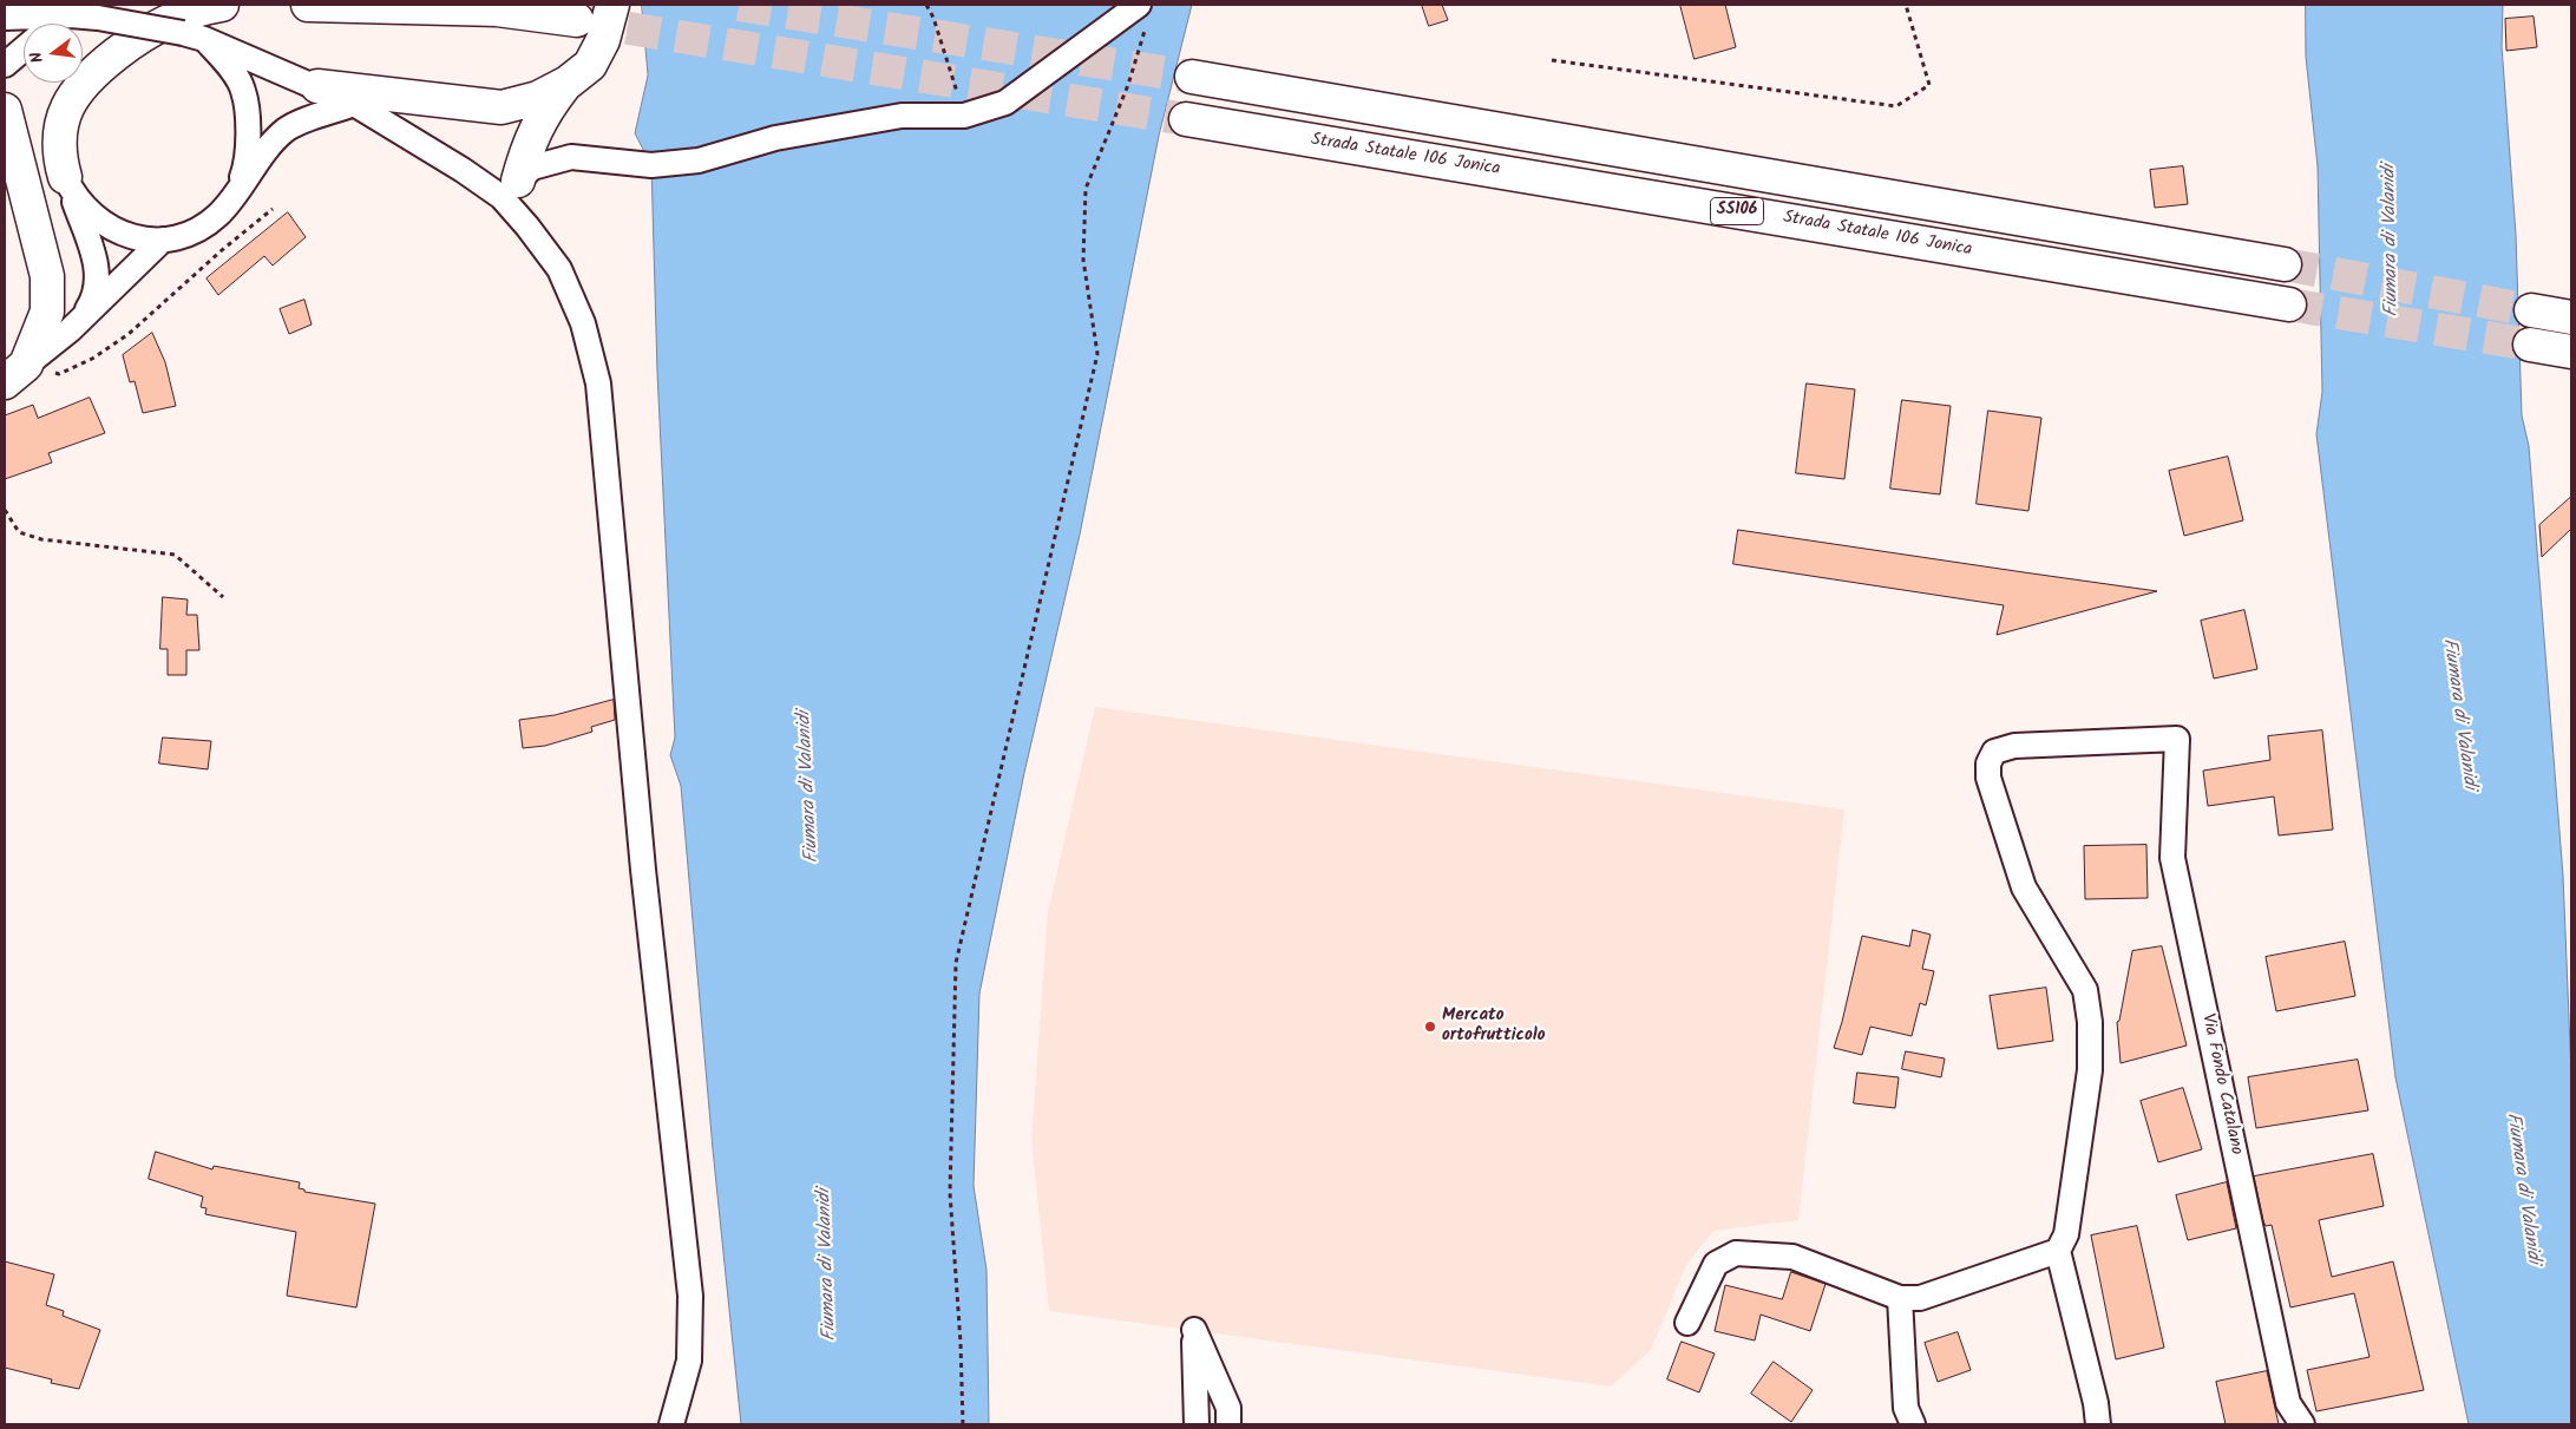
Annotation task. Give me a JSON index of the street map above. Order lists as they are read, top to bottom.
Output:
{
  "streets": {
    "main road": ["Strada Statale 106 Jonica", "SS106"],
    "street": ["Via Fondo Catalano"]
  },
  "water": ["Fiumara di Valanidi"],
  "places": ["Mercato ortofrutticolo"],
  "north": "left"
}
